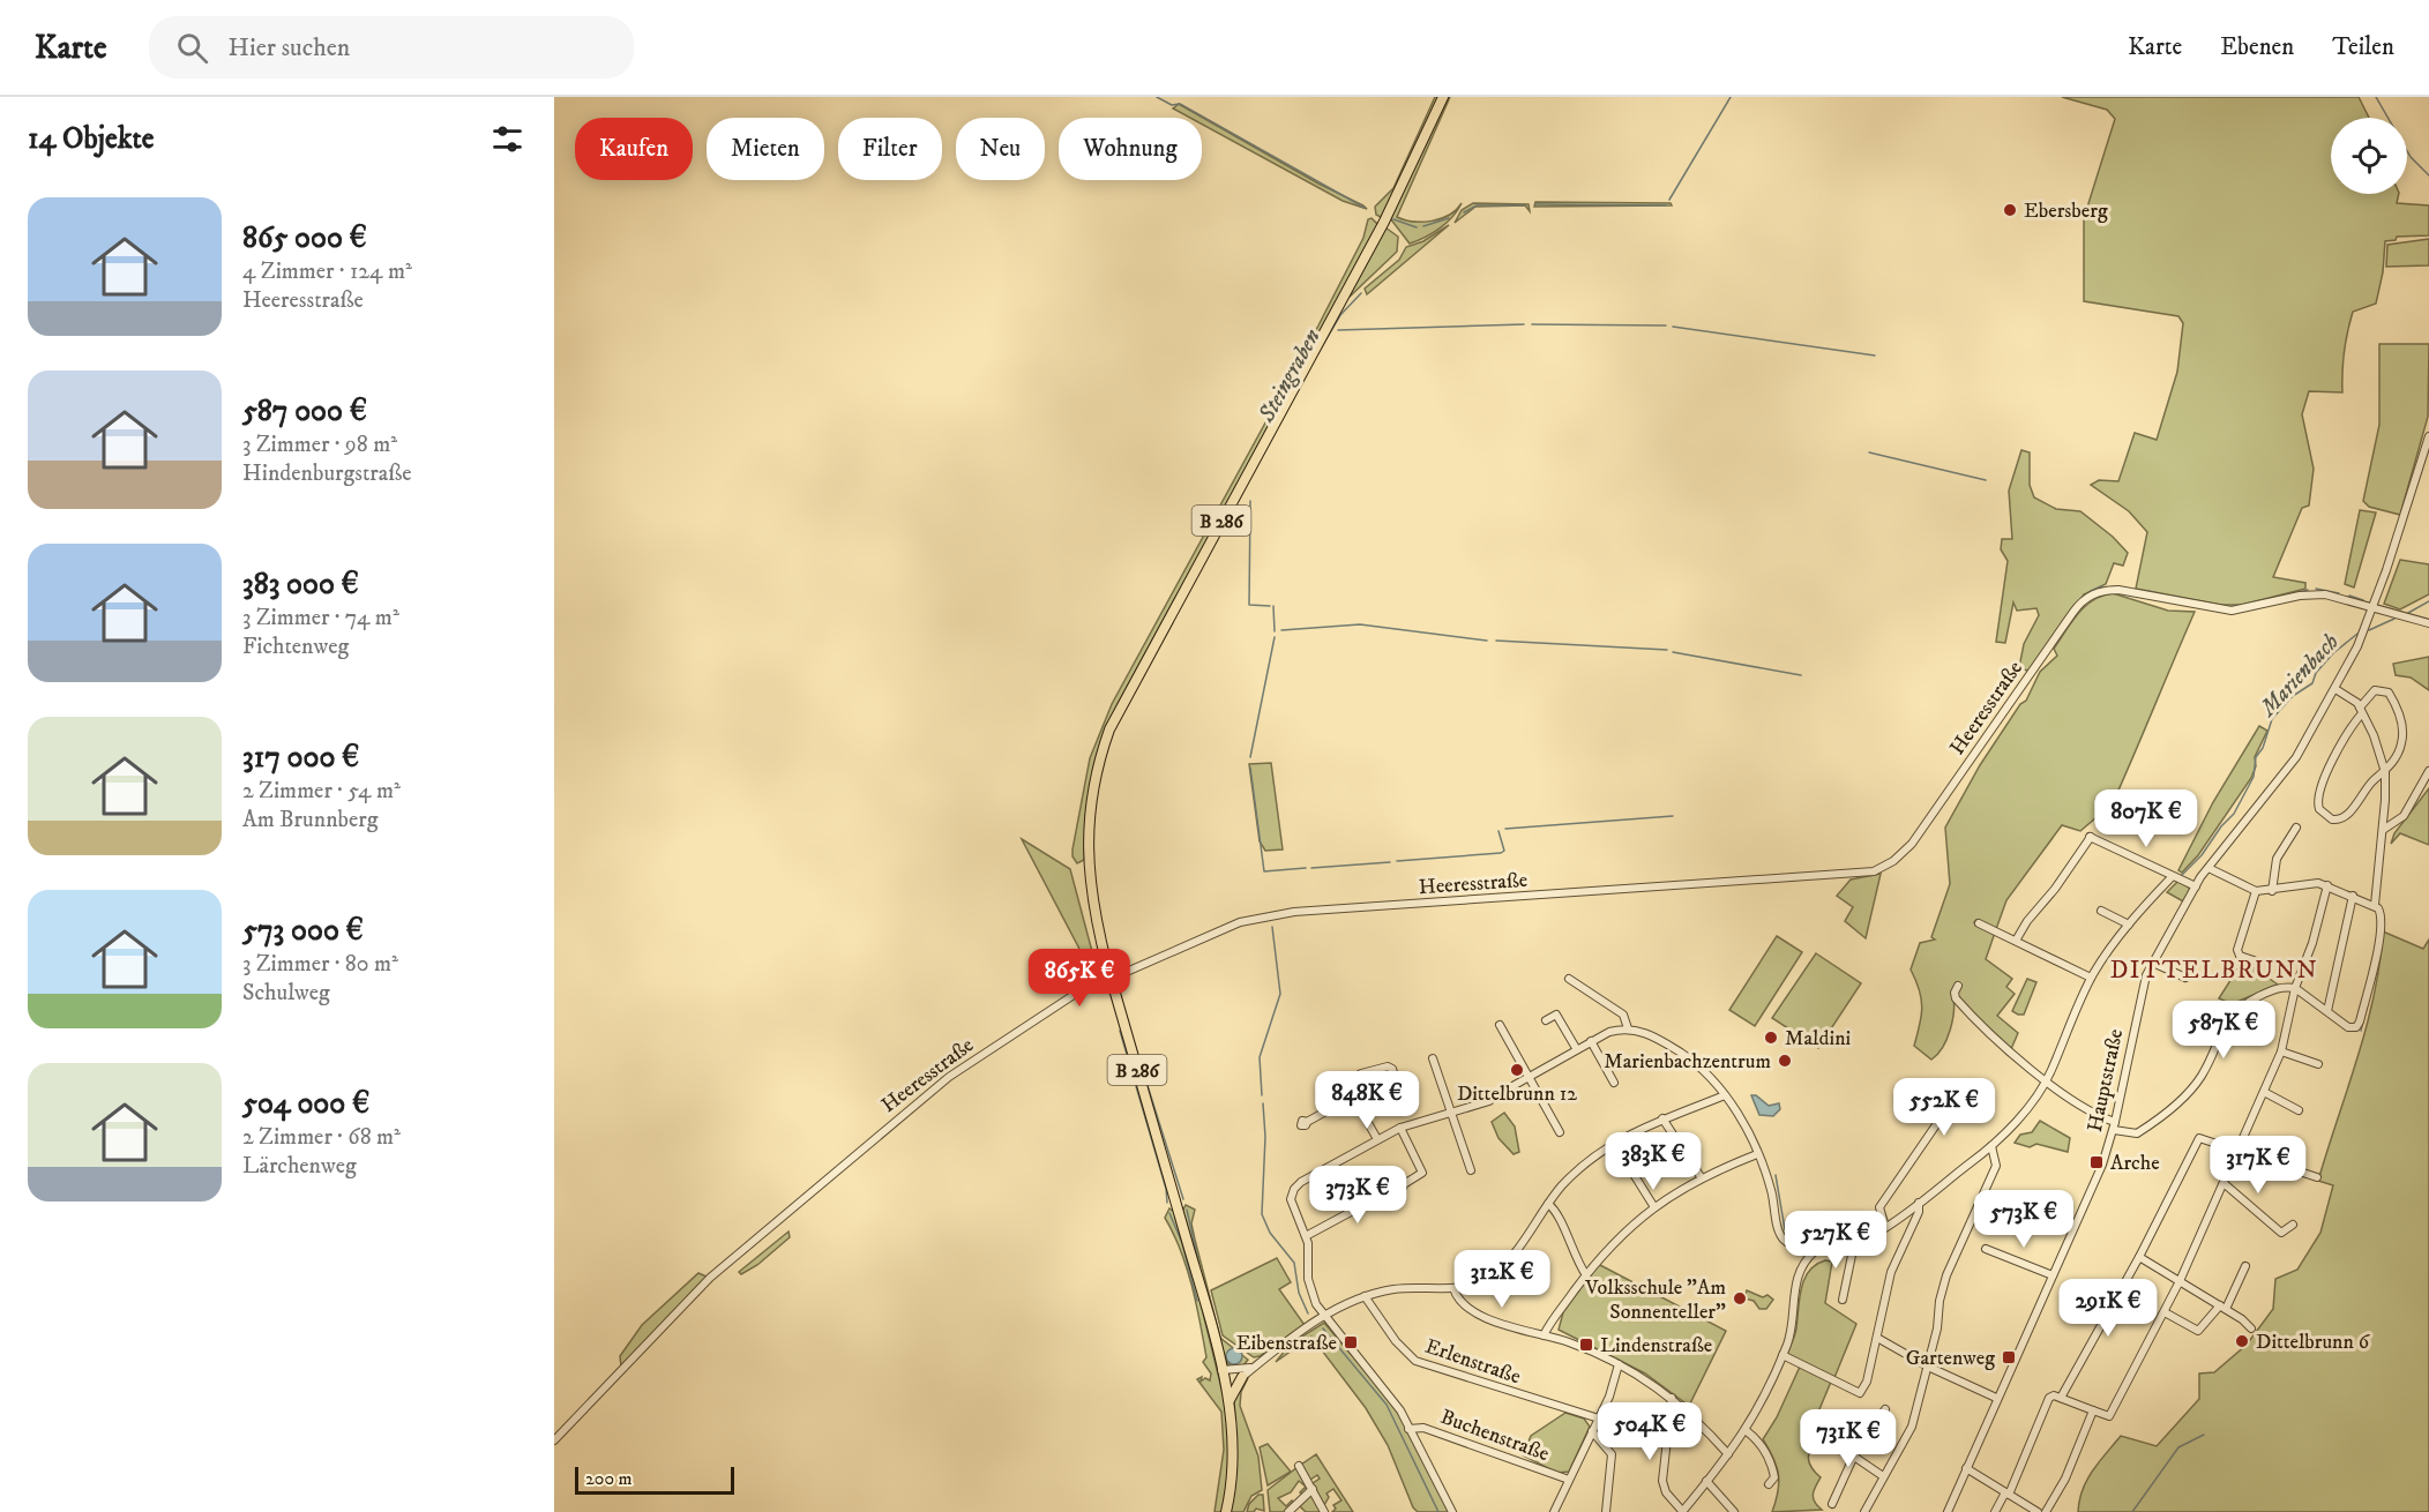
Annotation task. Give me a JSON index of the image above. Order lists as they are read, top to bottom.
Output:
{
  "streets": {
    "main road": ["B 286"],
    "street": [
      "Heeresstraße",
      "Hauptstraße",
      "Erlenstraße",
      "Buchenstraße"
    ]
  },
  "crossings": [
    ["Heeresstraße", "Hauptstraße"]
  ],
  "districts": ["DITTELBRUNN"],
  "water": ["Steingraben", "Marienbach"],
  "places": {
    "other": [
      "Ebersberg",
      "Maldini",
      "Marienbachzentrum",
      "Dittelbrunn 12",
      "Volksschule \"Am Sonnenteller\"",
      "Dittelbrunn 6"
    ],
    "transit": [
      "Arche",
      "Eibenstraße",
      "Lindenstraße",
      "Gartenweg"
    ]
  },
  "scale_bar": "200 m",
  "page": {
    "header": "Karte",
    "search": "Hier suchen",
    "nav": ["Karte", "Ebenen", "Teilen"],
    "heading": "14 Objekte",
    "chip": [
      "Kaufen",
      "Mieten",
      "Filter",
      "Neu",
      "Wohnung"
    ],
    "list": [
      {
        "name": "865 000 €",
        "note": "4 Zimmer · 124 m² · Heeresstraße"
      },
      {
        "name": "587 000 €",
        "note": "3 Zimmer · 98 m² · Hindenburgstraße"
      },
      {
        "name": "383 000 €",
        "note": "3 Zimmer · 74 m² · Fichtenweg"
      },
      {
        "name": "317 000 €",
        "note": "2 Zimmer · 54 m² · Am Brunnberg"
      },
      {
        "name": "573 000 €",
        "note": "3 Zimmer · 80 m² · Schulweg"
      },
      {
        "name": "504 000 €",
        "note": "2 Zimmer · 68 m² · Lärchenweg"
      }
    ],
    "price": [
      "807K €",
      "865K €",
      "587K €",
      "848K €",
      "552K €",
      "383K €",
      "317K €",
      "373K €",
      "573K €",
      "527K €",
      "312K €",
      "291K €",
      "504K €",
      "731K €"
    ],
    "scale": "200 m"
  }
}
